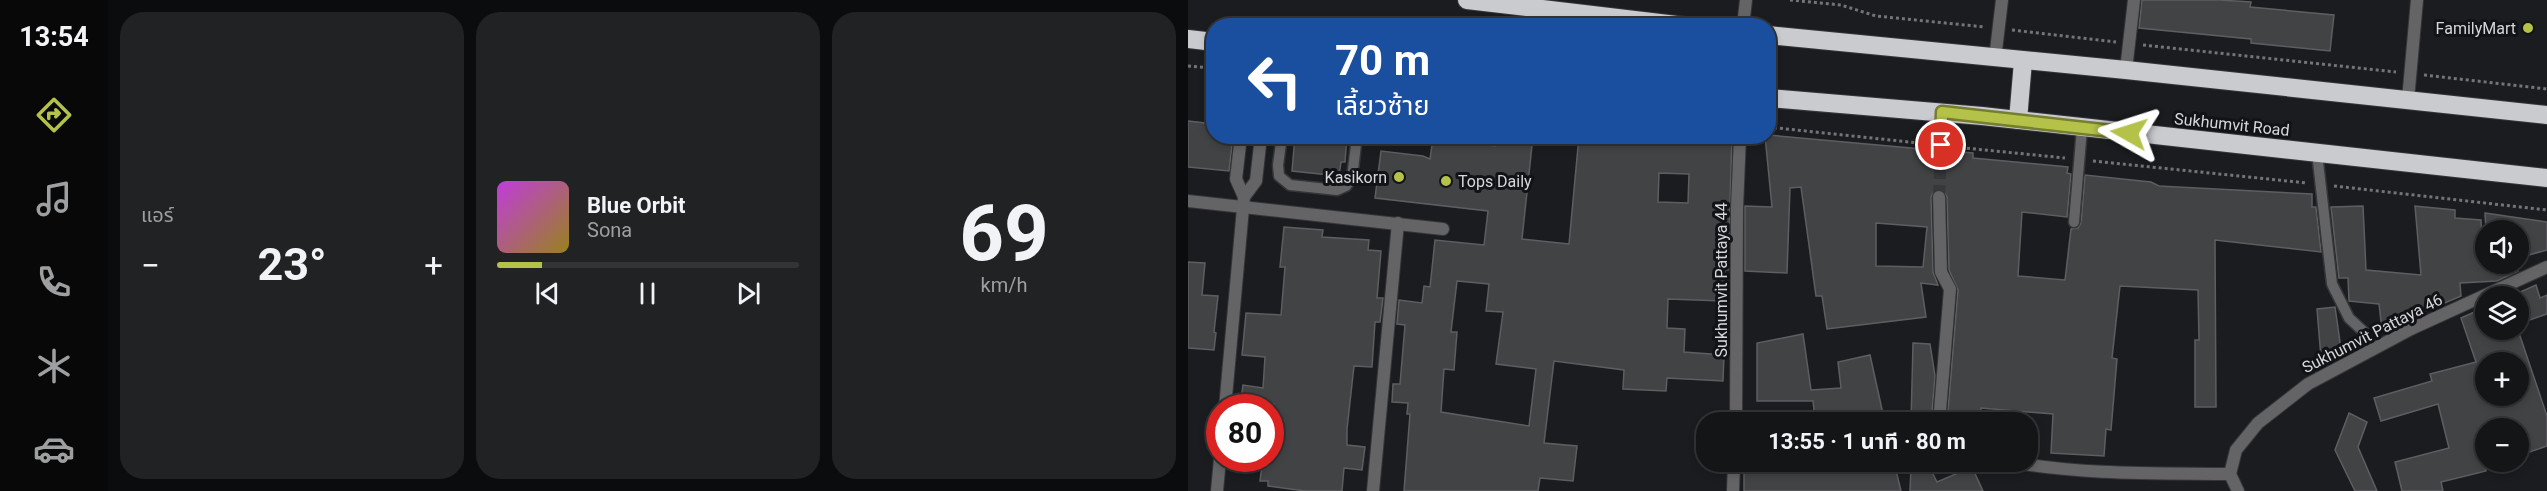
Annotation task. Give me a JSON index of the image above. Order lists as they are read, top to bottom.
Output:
{
  "streets": {
    "highway": ["Sukhumvit Road"],
    "street": ["Sukhumvit Pattaya 44", "Sukhumvit Pattaya 46"]
  },
  "places": ["FamilyMart", "Kasikorn", "Tops Daily"],
  "page": {
    "tabs": "13:54",
    "tile": [
      "แอร์",
      ["69", "km/h"]
    ],
    "turn": ["70 m", "เลี้ยวซ้าย"],
    "song": ["Blue Orbit", "Sona"],
    "map_buttons": ["+", "−"],
    "heat": ["−", "23°", "+"],
    "limit": "80",
    "trip": "13:55 · 1 นาที · 80 m"
  }
}
